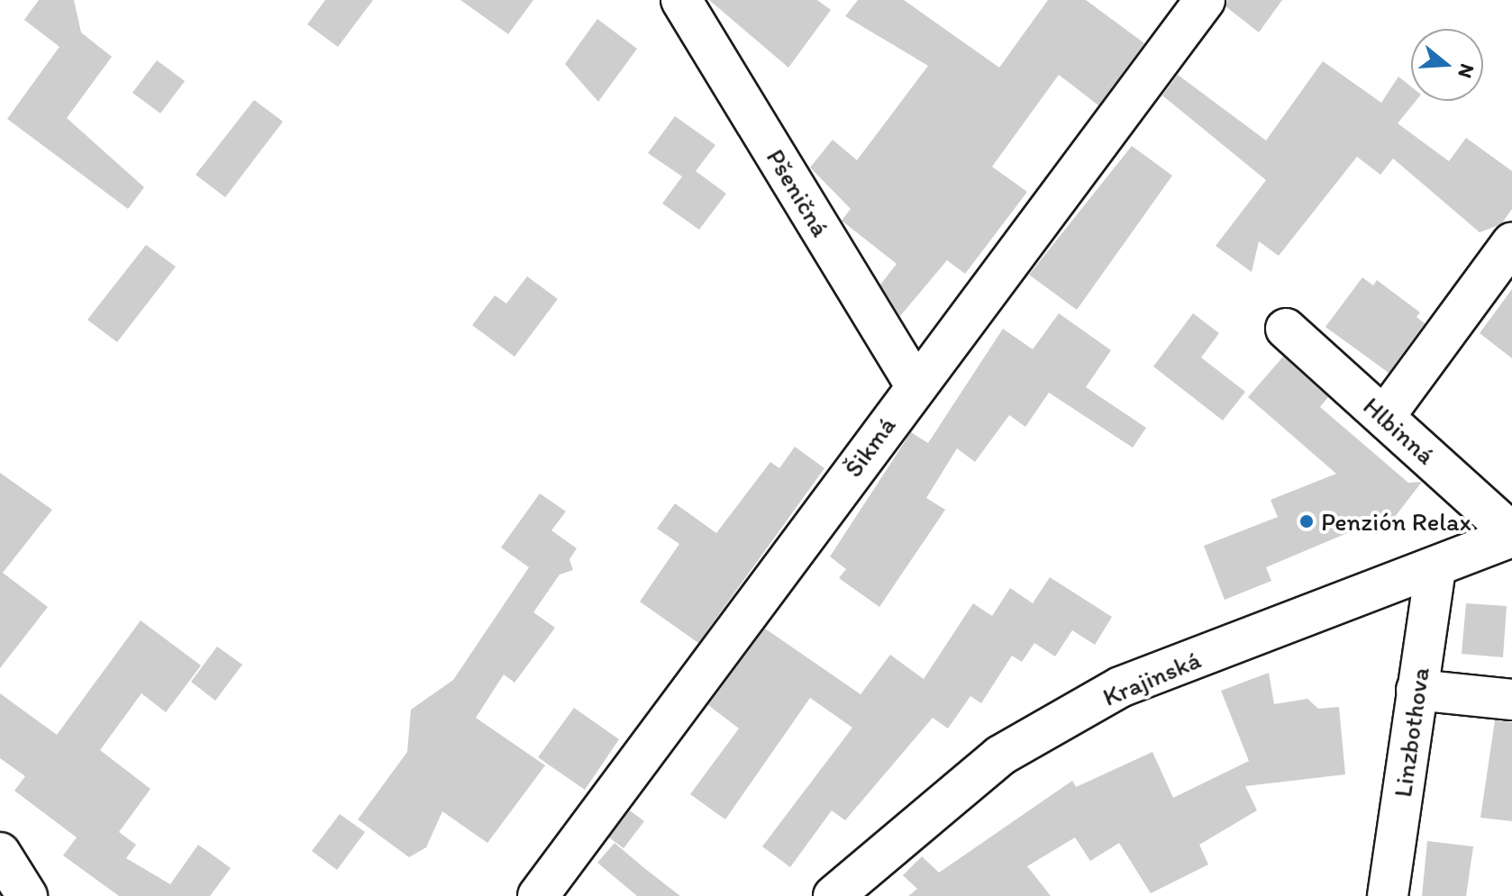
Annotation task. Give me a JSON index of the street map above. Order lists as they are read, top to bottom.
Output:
{
  "streets": {
    "street": [
      "Pšeničná",
      "Hlbinná",
      "Šikmá",
      "Krajinská",
      "Linzbothova"
    ]
  },
  "crossings": [
    ["Pšeničná", "Šikmá"],
    ["Hlbinná", "Krajinská"],
    ["Krajinská", "Linzbothova"]
  ],
  "places": ["Penzión Relax"],
  "north": "right"
}
